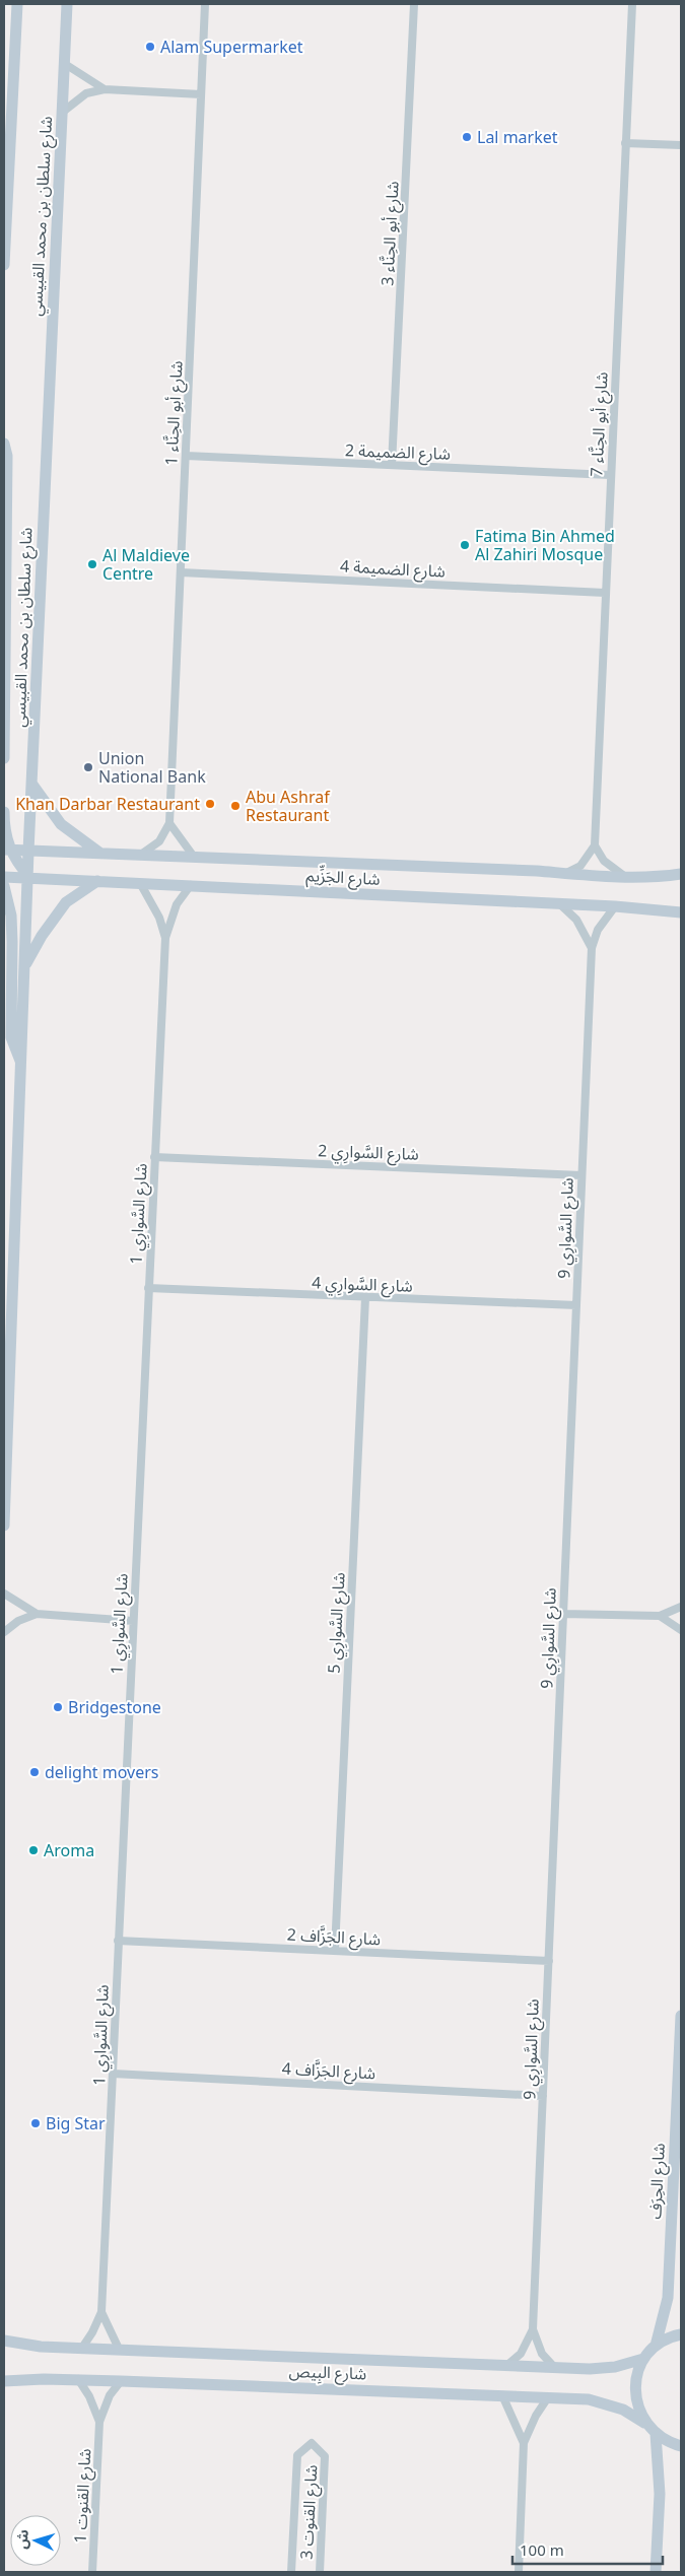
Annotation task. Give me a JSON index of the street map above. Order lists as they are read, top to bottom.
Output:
{
  "streets": {
    "street": [
      "شارع سلطان بن محمد القبيسي",
      "شارع أبو الحِنَّاء 3",
      "شارع أبو الحِنَّاء 1",
      "شارع أبو الحِنَّاء 7",
      "شارع الضميمة 2",
      "شارع الضميمة 4",
      "شارع الجَزِّيم",
      "شارع السَّوارِي 2",
      "شارع السَّوارِي 1",
      "شارع السَّوارِي 9",
      "شارع السَّوارِي 4",
      "شارع السَّوارِي 5",
      "شارع الجَزَّاف 2",
      "شارع الجَزَّاف 4",
      "شارع الحِرَف",
      "شارع البِيص",
      "شارع القنوت 1",
      "شارع القنوت 3"
    ]
  },
  "crossings": [
    ["شارع سلطان بن محمد القبيسي", "شارع الجَزِّيم"],
    ["شارع أبو الحِنَّاء 3", "شارع الضميمة 2"],
    ["شارع أبو الحِنَّاء 1", "شارع الضميمة 2"],
    ["شارع أبو الحِنَّاء 1", "شارع الضميمة 4"],
    ["شارع أبو الحِنَّاء 7", "شارع الضميمة 2"],
    ["شارع أبو الحِنَّاء 7", "شارع الضميمة 4"],
    ["شارع الجَزِّيم", "شارع السَّوارِي 1"],
    ["شارع الجَزِّيم", "شارع السَّوارِي 9"],
    ["شارع السَّوارِي 2", "شارع السَّوارِي 1"],
    ["شارع السَّوارِي 2", "شارع السَّوارِي 9"],
    ["شارع السَّوارِي 1", "شارع السَّوارِي 4"],
    ["شارع السَّوارِي 1", "شارع الجَزَّاف 2"],
    ["شارع السَّوارِي 1", "شارع الجَزَّاف 4"],
    ["شارع السَّوارِي 1", "شارع البِيص"],
    ["شارع السَّوارِي 9", "شارع السَّوارِي 4"],
    ["شارع السَّوارِي 9", "شارع الجَزَّاف 2"],
    ["شارع السَّوارِي 9", "شارع الجَزَّاف 4"],
    ["شارع السَّوارِي 9", "شارع البِيص"],
    ["شارع السَّوارِي 4", "شارع السَّوارِي 5"],
    ["شارع السَّوارِي 5", "شارع الجَزَّاف 2"],
    ["شارع البِيص", "شارع القنوت 1"]
  ],
  "places": [
    "Alam Supermarket",
    "Lal market",
    "Fatima Bin Ahmed Al Zahiri Mosque",
    "Al Maldieve Centre",
    "Union National Bank",
    "Khan Darbar Restaurant",
    "Abu Ashraf Restaurant",
    "Bridgestone",
    "delight movers",
    "Aroma",
    "Big Star"
  ],
  "scale_bar": "100 m",
  "north": "left"
}
